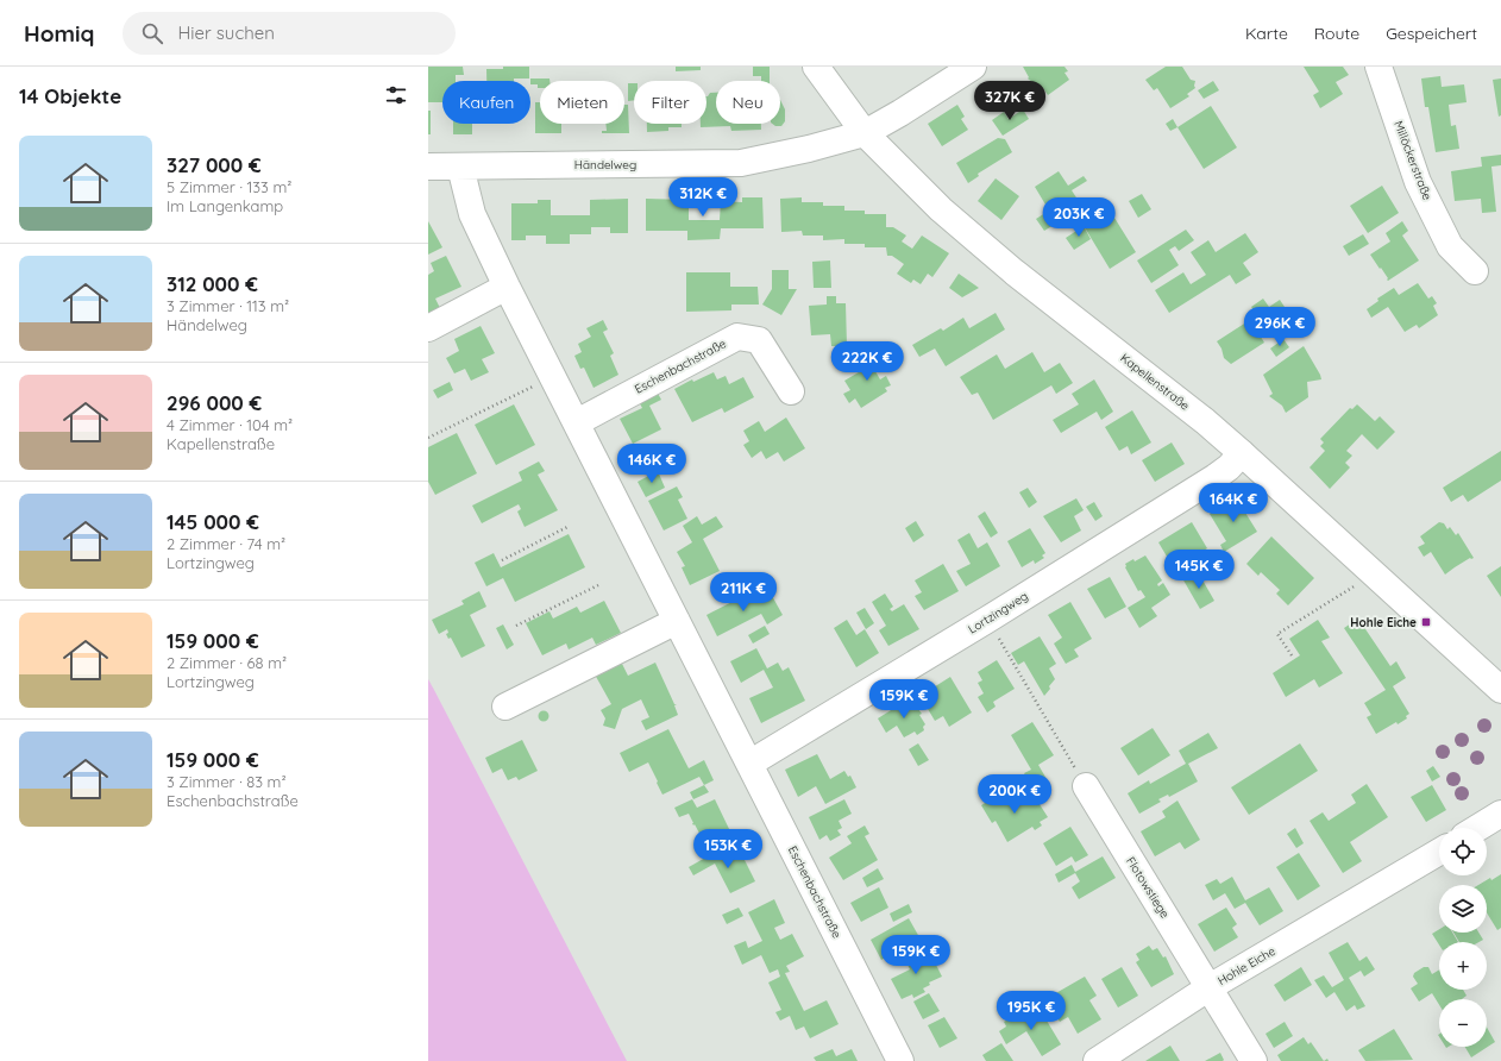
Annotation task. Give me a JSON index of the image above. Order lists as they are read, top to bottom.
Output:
{
  "streets": {
    "street": [
      "Millöckerstraße",
      "Händelweg",
      "Eschenbachstraße",
      "Kapellenstraße",
      "Lortzingweg",
      "Flotowstiege",
      "Hohle Eiche"
    ]
  },
  "crossings": [
    ["Händelweg", "Eschenbachstraße"],
    ["Händelweg", "Kapellenstraße"],
    ["Eschenbachstraße", "Lortzingweg"],
    ["Kapellenstraße", "Lortzingweg"],
    ["Flotowstiege", "Hohle Eiche"]
  ],
  "places": {
    "transit": ["Hohle Eiche"]
  },
  "page": {
    "header": "Homiq",
    "search": "Hier suchen",
    "nav": ["Karte", "Route", "Gespeichert"],
    "heading": "14 Objekte",
    "price": [
      "327K €",
      "312K €",
      "203K €",
      "296K €",
      "222K €",
      "146K €",
      "164K €",
      "145K €",
      "211K €",
      "159K €",
      "200K €",
      "153K €",
      "159K €",
      "195K €"
    ],
    "chip": [
      "Kaufen",
      "Mieten",
      "Filter",
      "Neu"
    ],
    "list": [
      {
        "name": "327 000 €",
        "note": "5 Zimmer · 133 m² · Im Langenkamp"
      },
      {
        "name": "312 000 €",
        "note": "3 Zimmer · 113 m² · Händelweg"
      },
      {
        "name": "296 000 €",
        "note": "4 Zimmer · 104 m² · Kapellenstraße"
      },
      {
        "name": "145 000 €",
        "note": "2 Zimmer · 74 m² · Lortzingweg"
      },
      {
        "name": "159 000 €",
        "note": "2 Zimmer · 68 m² · Lortzingweg"
      },
      {
        "name": "159 000 €",
        "note": "3 Zimmer · 83 m² · Eschenbachstraße"
      }
    ],
    "map_buttons": ["+", "−"]
  }
}
